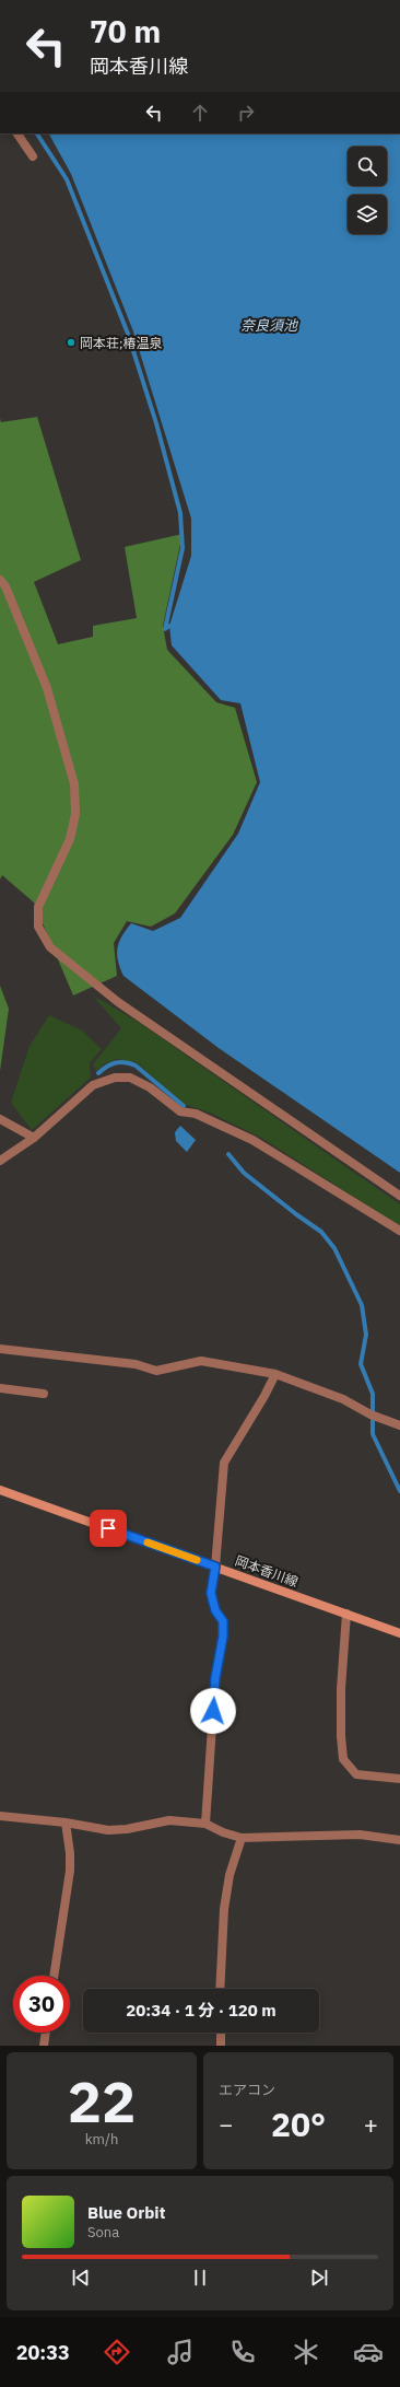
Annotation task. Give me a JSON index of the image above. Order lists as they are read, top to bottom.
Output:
{
  "streets": {
    "main road": ["岡本香川線"]
  },
  "water": ["奈良須池"],
  "places": ["岡本荘;椿温泉"],
  "page": {
    "turn": ["70 m", "岡本香川線"],
    "limit": "30",
    "trip": "20:34 · 1 分 · 120 m",
    "tile": [
      ["22", "km/h"],
      "エアコン"
    ],
    "heat": ["−", "20°", "+"],
    "song": ["Blue Orbit", "Sona"],
    "tabs": "20:33"
  }
}
